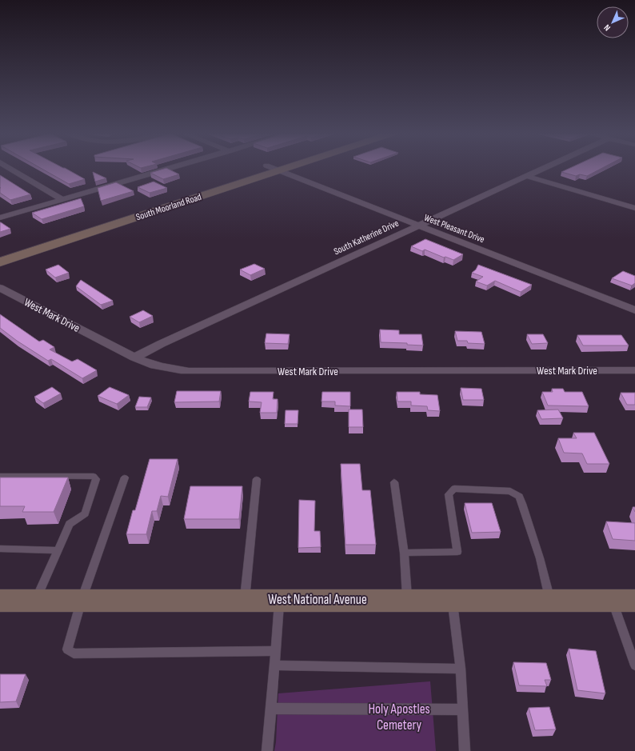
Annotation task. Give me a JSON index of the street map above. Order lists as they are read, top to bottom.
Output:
{
  "streets": {
    "main road": ["South Moorland Road", "West National Avenue"],
    "street": ["West Pleasant Drive", "South Katherine Drive", "West Mark Drive"]
  },
  "crossings": [
    ["South Moorland Road", "West Pleasant Drive"],
    ["West Pleasant Drive", "South Katherine Drive"],
    ["South Katherine Drive", "West Mark Drive"]
  ],
  "parks": ["Holy Apostles Cemetery"],
  "north": "bottom left"
}
